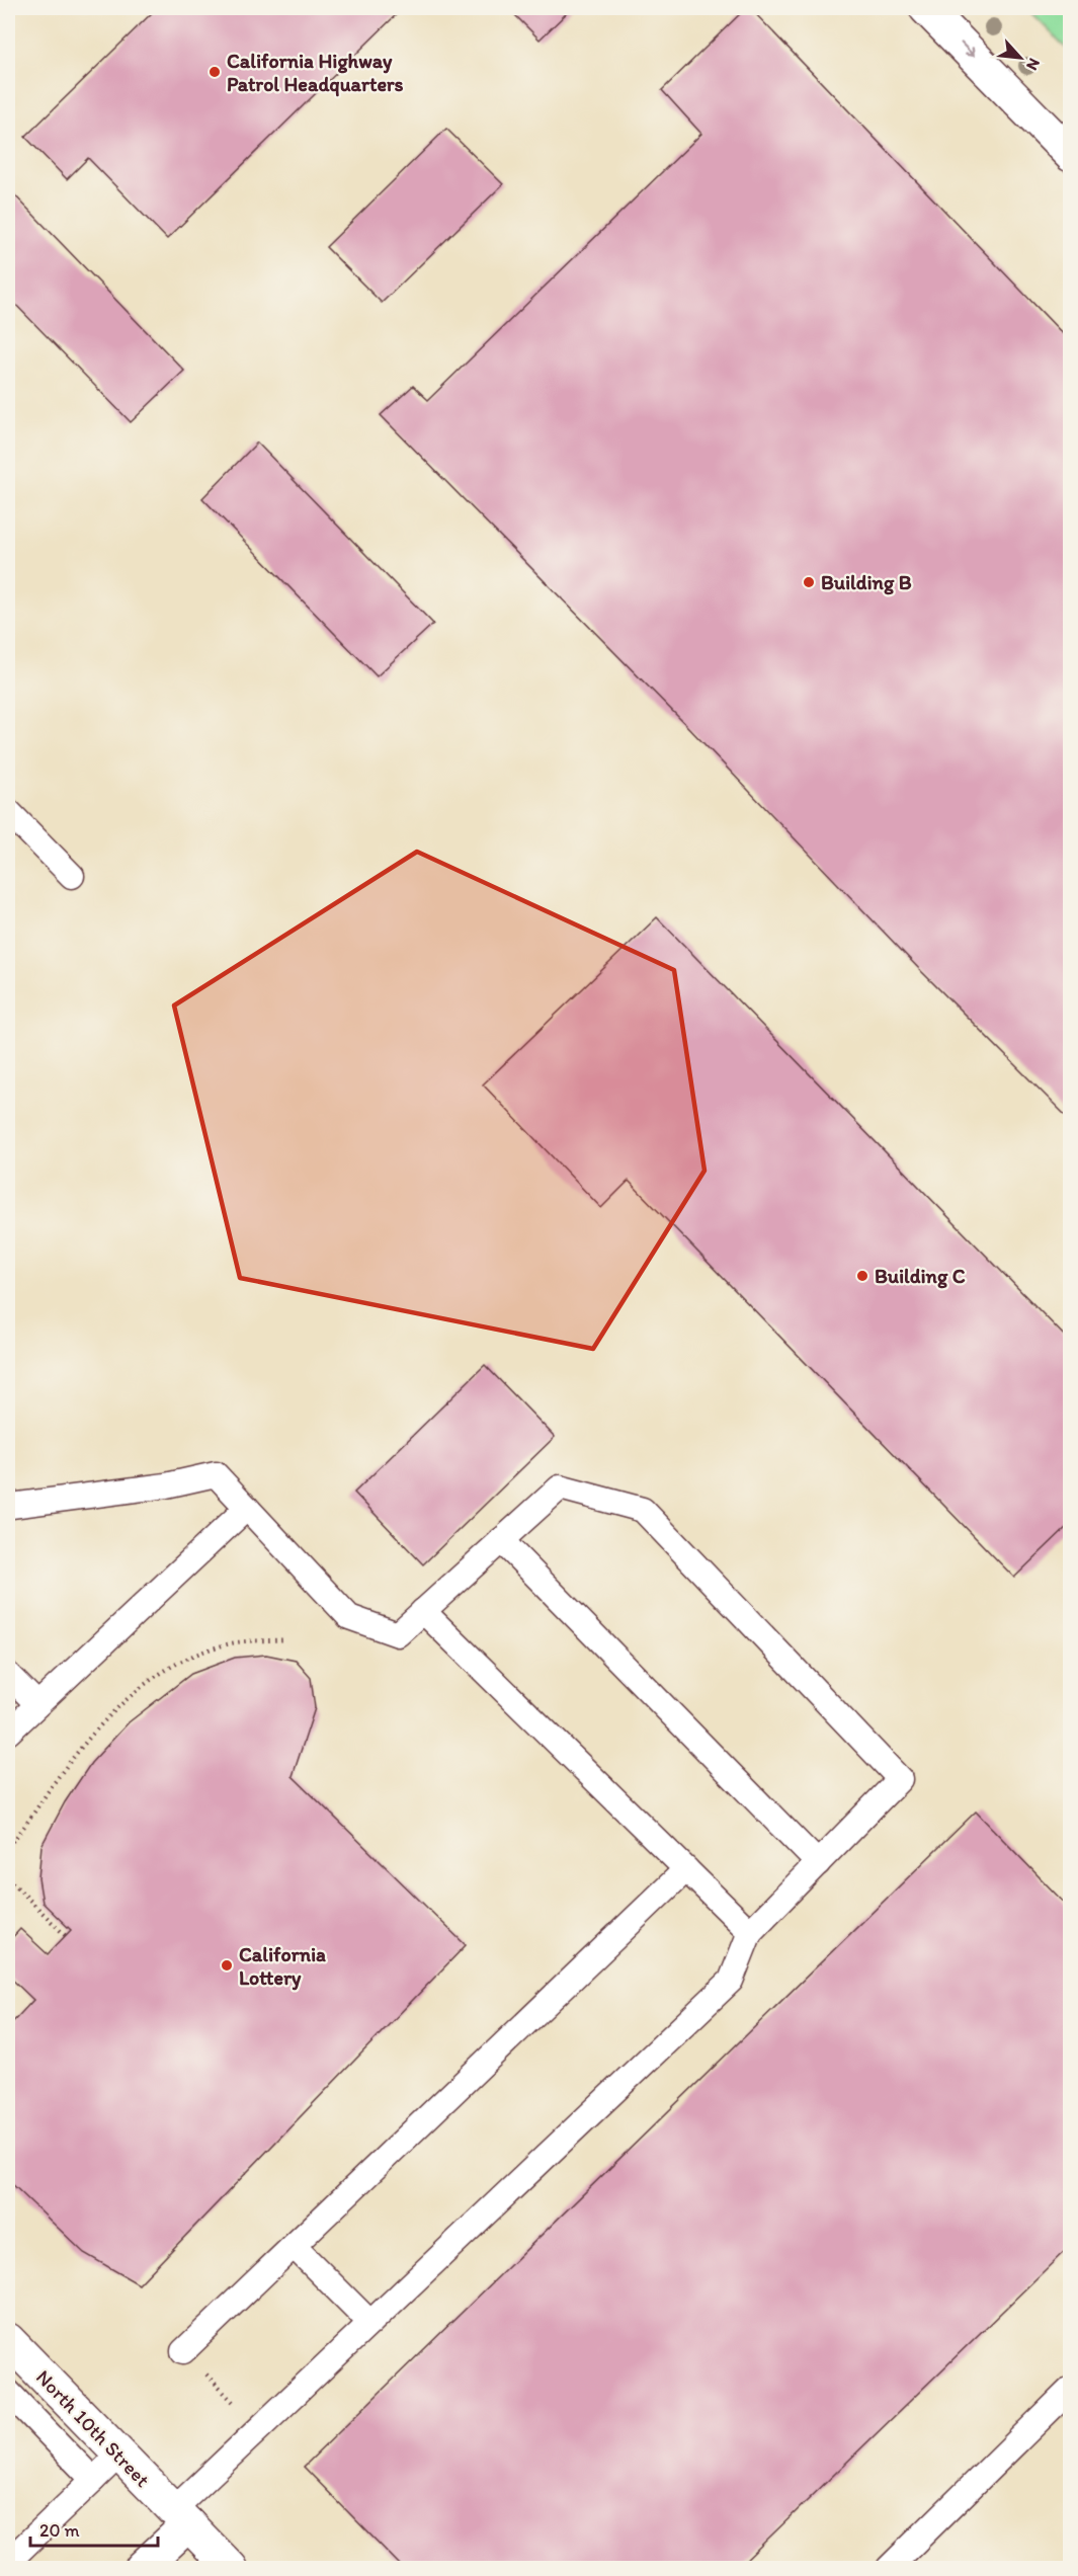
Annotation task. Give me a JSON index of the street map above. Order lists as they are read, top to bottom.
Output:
{
  "streets": {
    "street": ["North 10th Street"]
  },
  "places": [
    "California Highway Patrol Headquarters",
    "Building B",
    "Building C",
    "California Lottery"
  ],
  "scale_bar": "20 m",
  "north": "bottom right"
}
